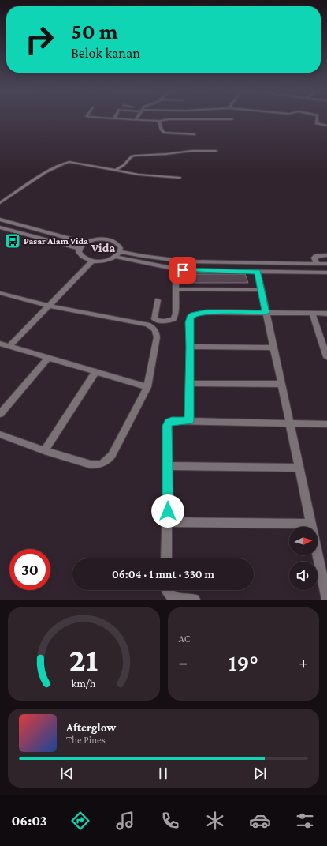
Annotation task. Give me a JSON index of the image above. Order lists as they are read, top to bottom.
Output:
{
  "districts": ["Vida"],
  "places": {
    "bus stop": ["Pasar Alam Vida"]
  },
  "north": "right",
  "page": {
    "turn": ["50 m", "Belok kanan"],
    "limit": "30",
    "trip": "06:04 · 1 mnt · 330 m",
    "tile": "AC",
    "heat": ["−", "19°", "+"],
    "song": ["Afterglow", "The Pines"],
    "tabs": "06:03",
    "gauge": ["21", "km/h"]
  }
}
